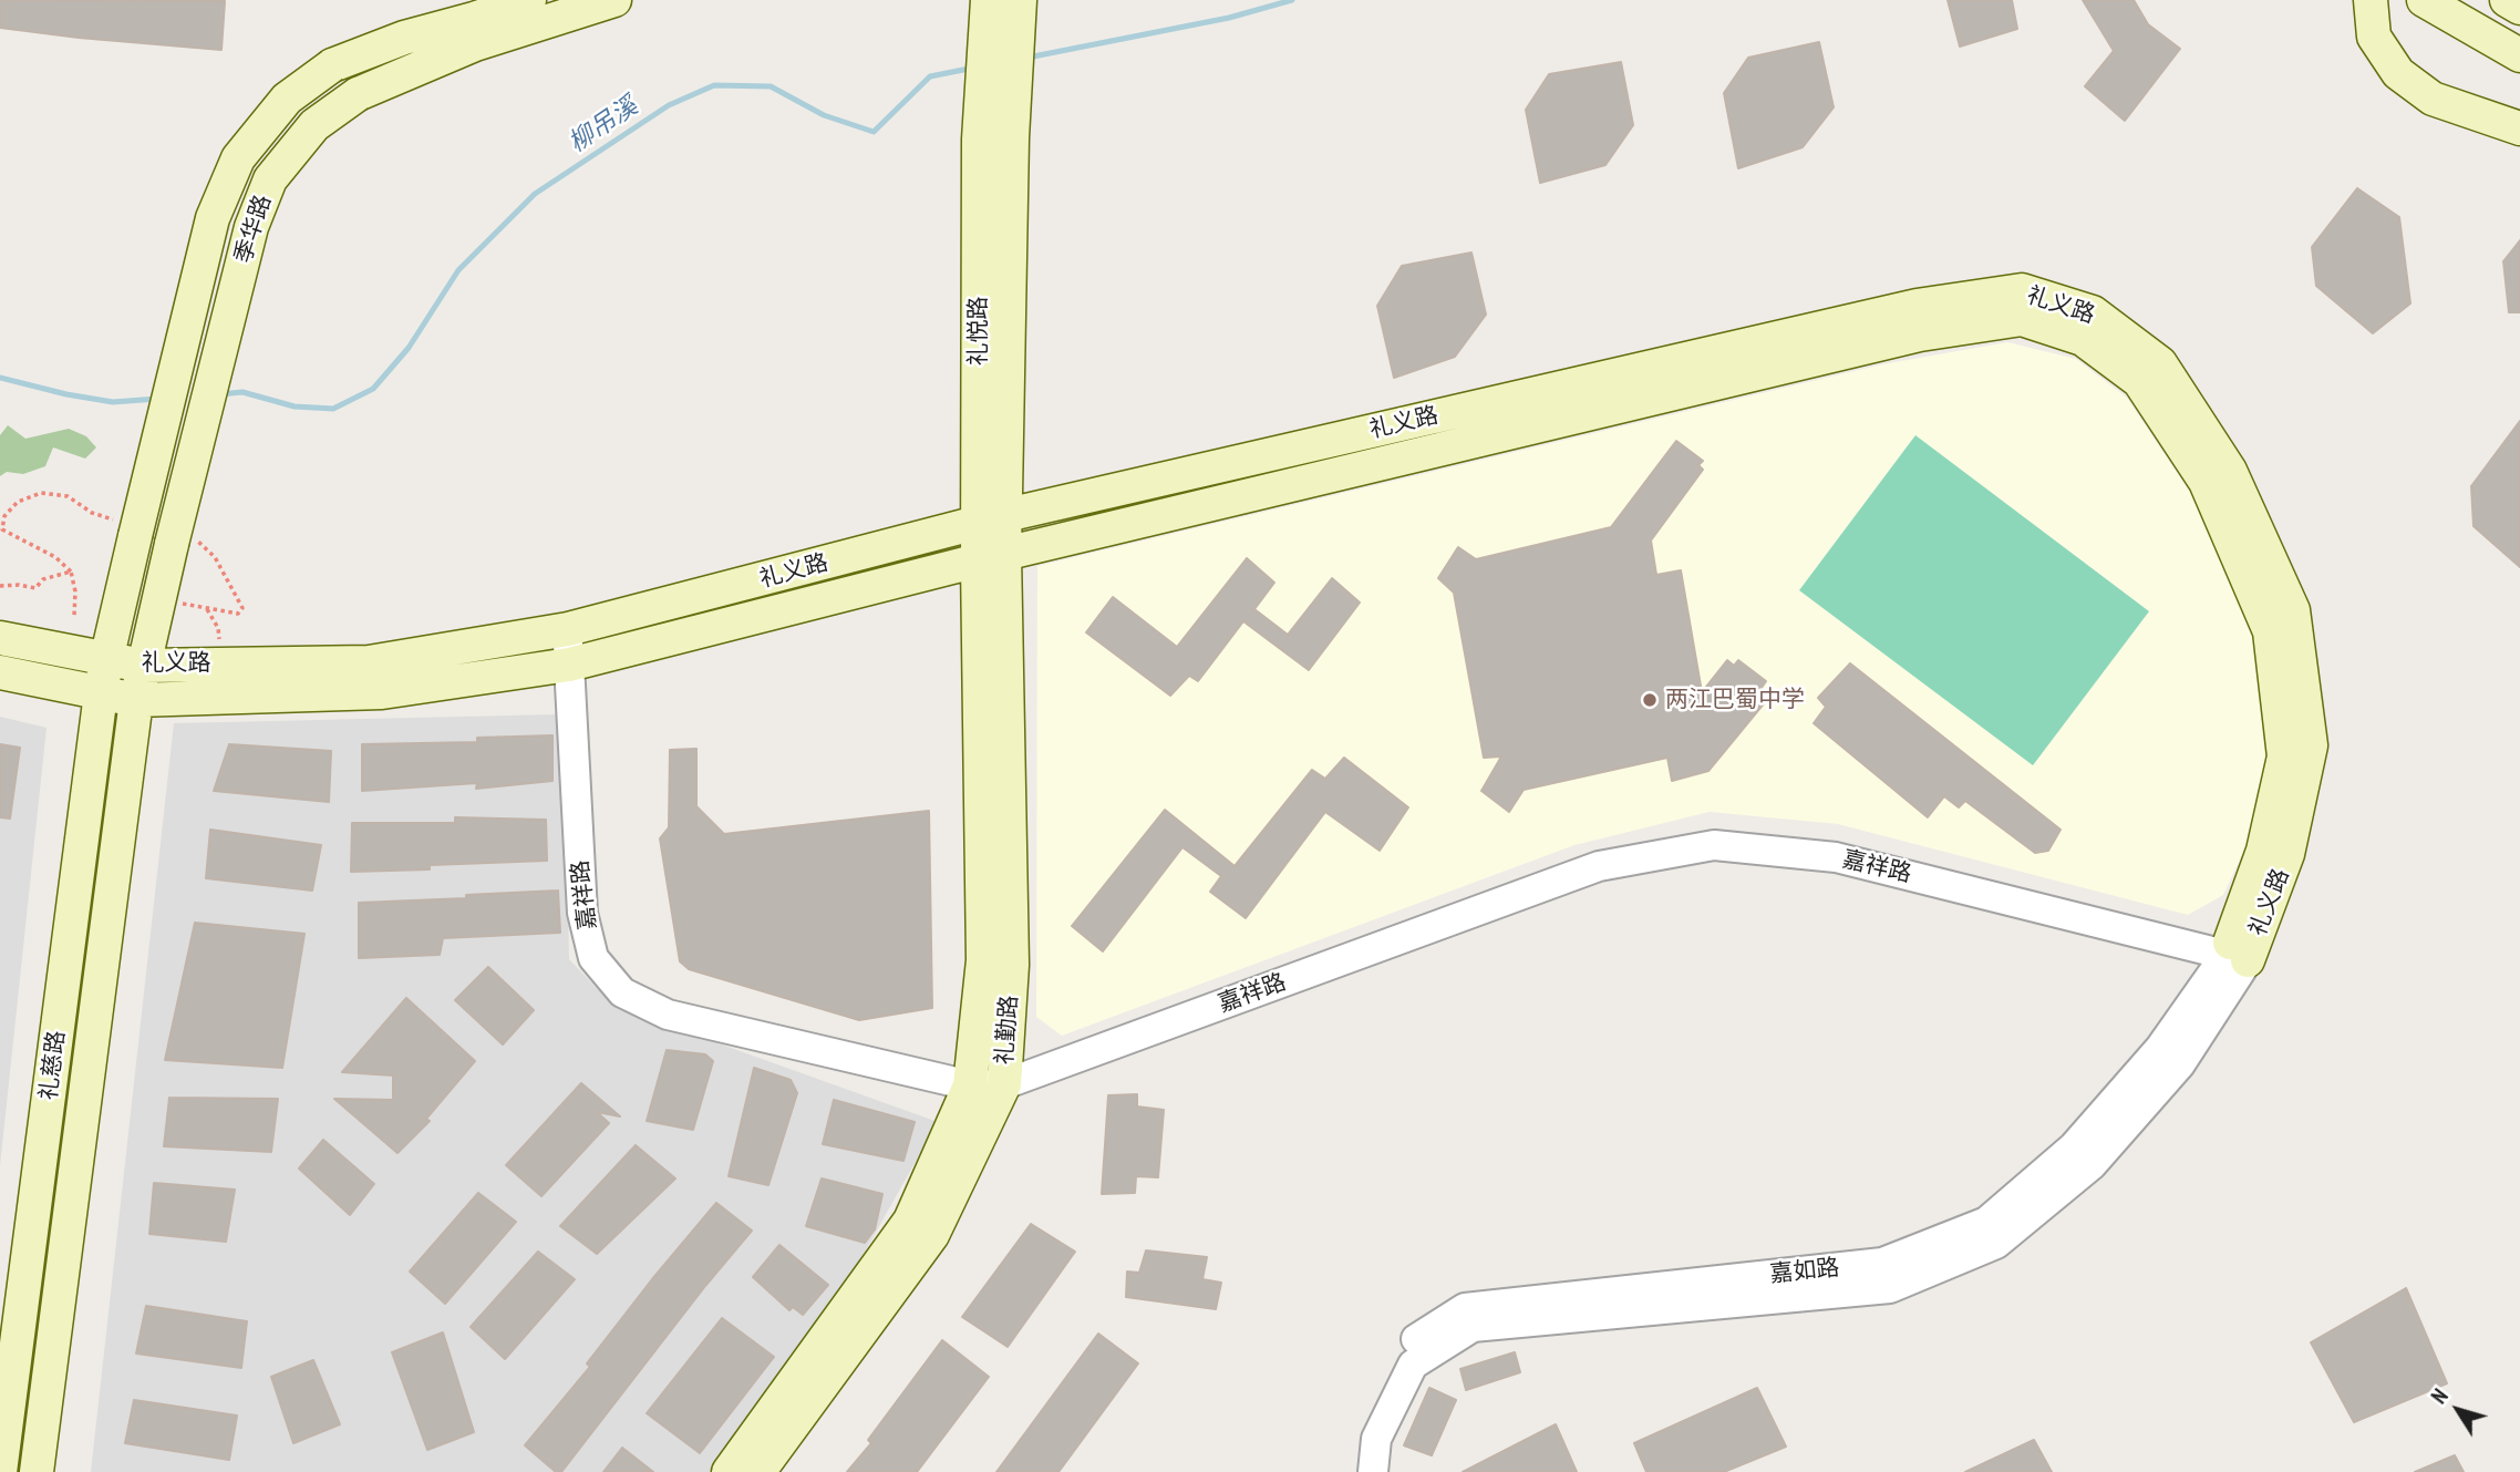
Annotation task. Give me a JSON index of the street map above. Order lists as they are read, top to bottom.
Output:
{
  "streets": {
    "main road": [
      "季华路",
      "礼义路",
      "礼悦路",
      "礼勤路",
      "礼慈路"
    ],
    "street": ["嘉祥路", "嘉如路"]
  },
  "crossings": [
    ["季华路", "礼义路"],
    ["季华路", "礼慈路"],
    ["礼义路", "礼悦路"],
    ["礼义路", "嘉祥路"],
    ["礼义路", "礼勤路"],
    ["礼义路", "礼慈路"],
    ["礼义路", "嘉如路"],
    ["礼悦路", "礼勤路"],
    ["嘉祥路", "礼勤路"],
    ["嘉祥路", "嘉如路"]
  ],
  "water": ["柳吊溪"],
  "places": ["两江巴蜀中学"],
  "north": "top left"
}
